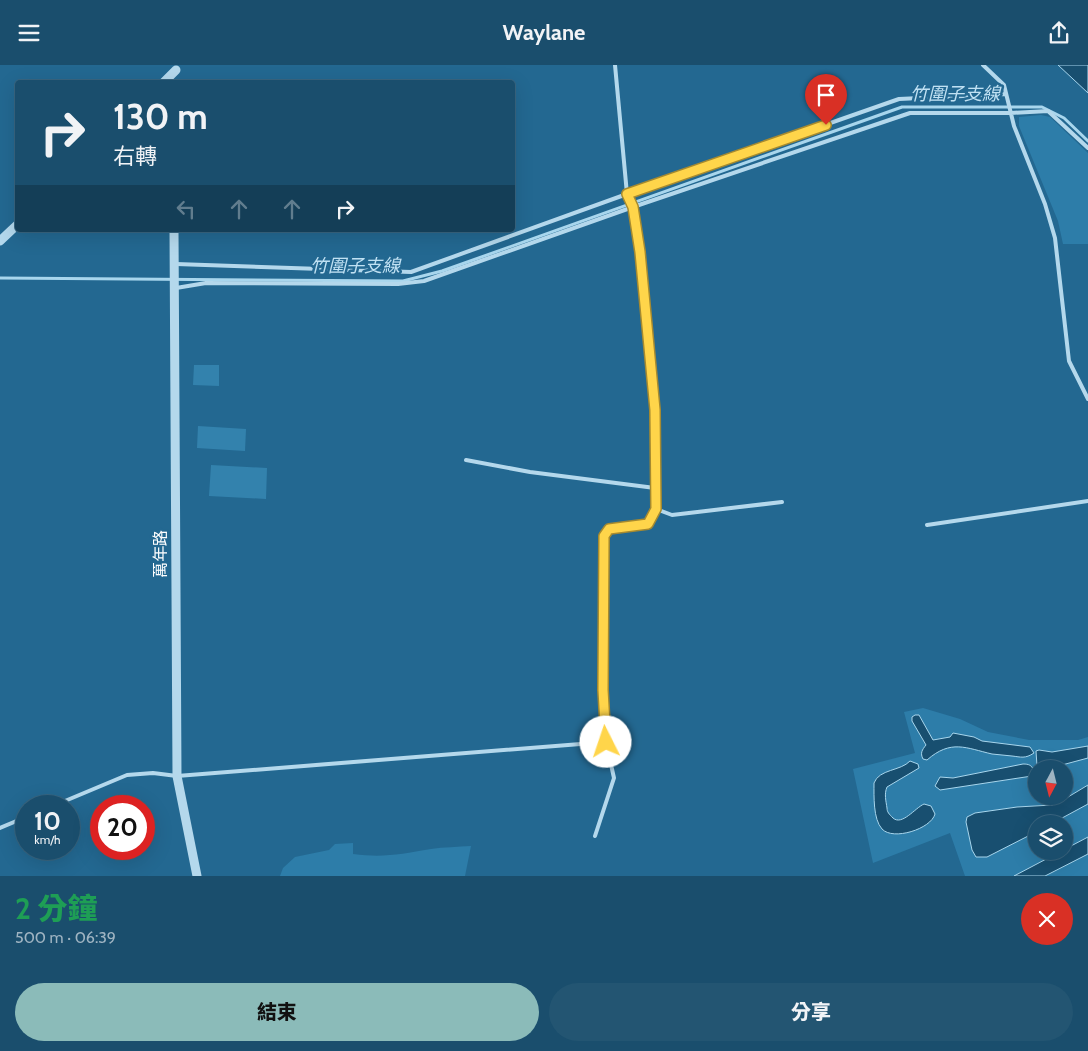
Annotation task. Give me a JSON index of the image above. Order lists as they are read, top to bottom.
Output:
{
  "streets": {
    "street": ["萬年路"]
  },
  "water": ["竹圍子支線"],
  "north": "bottom",
  "page": {
    "header": "Waylane",
    "turn": ["130 m", "右轉"],
    "speed": "10 km/h",
    "limit": "20",
    "heading": ["2 分鐘", "500 m · 06:39"],
    "buttons": ["結束", "分享"]
  }
}
